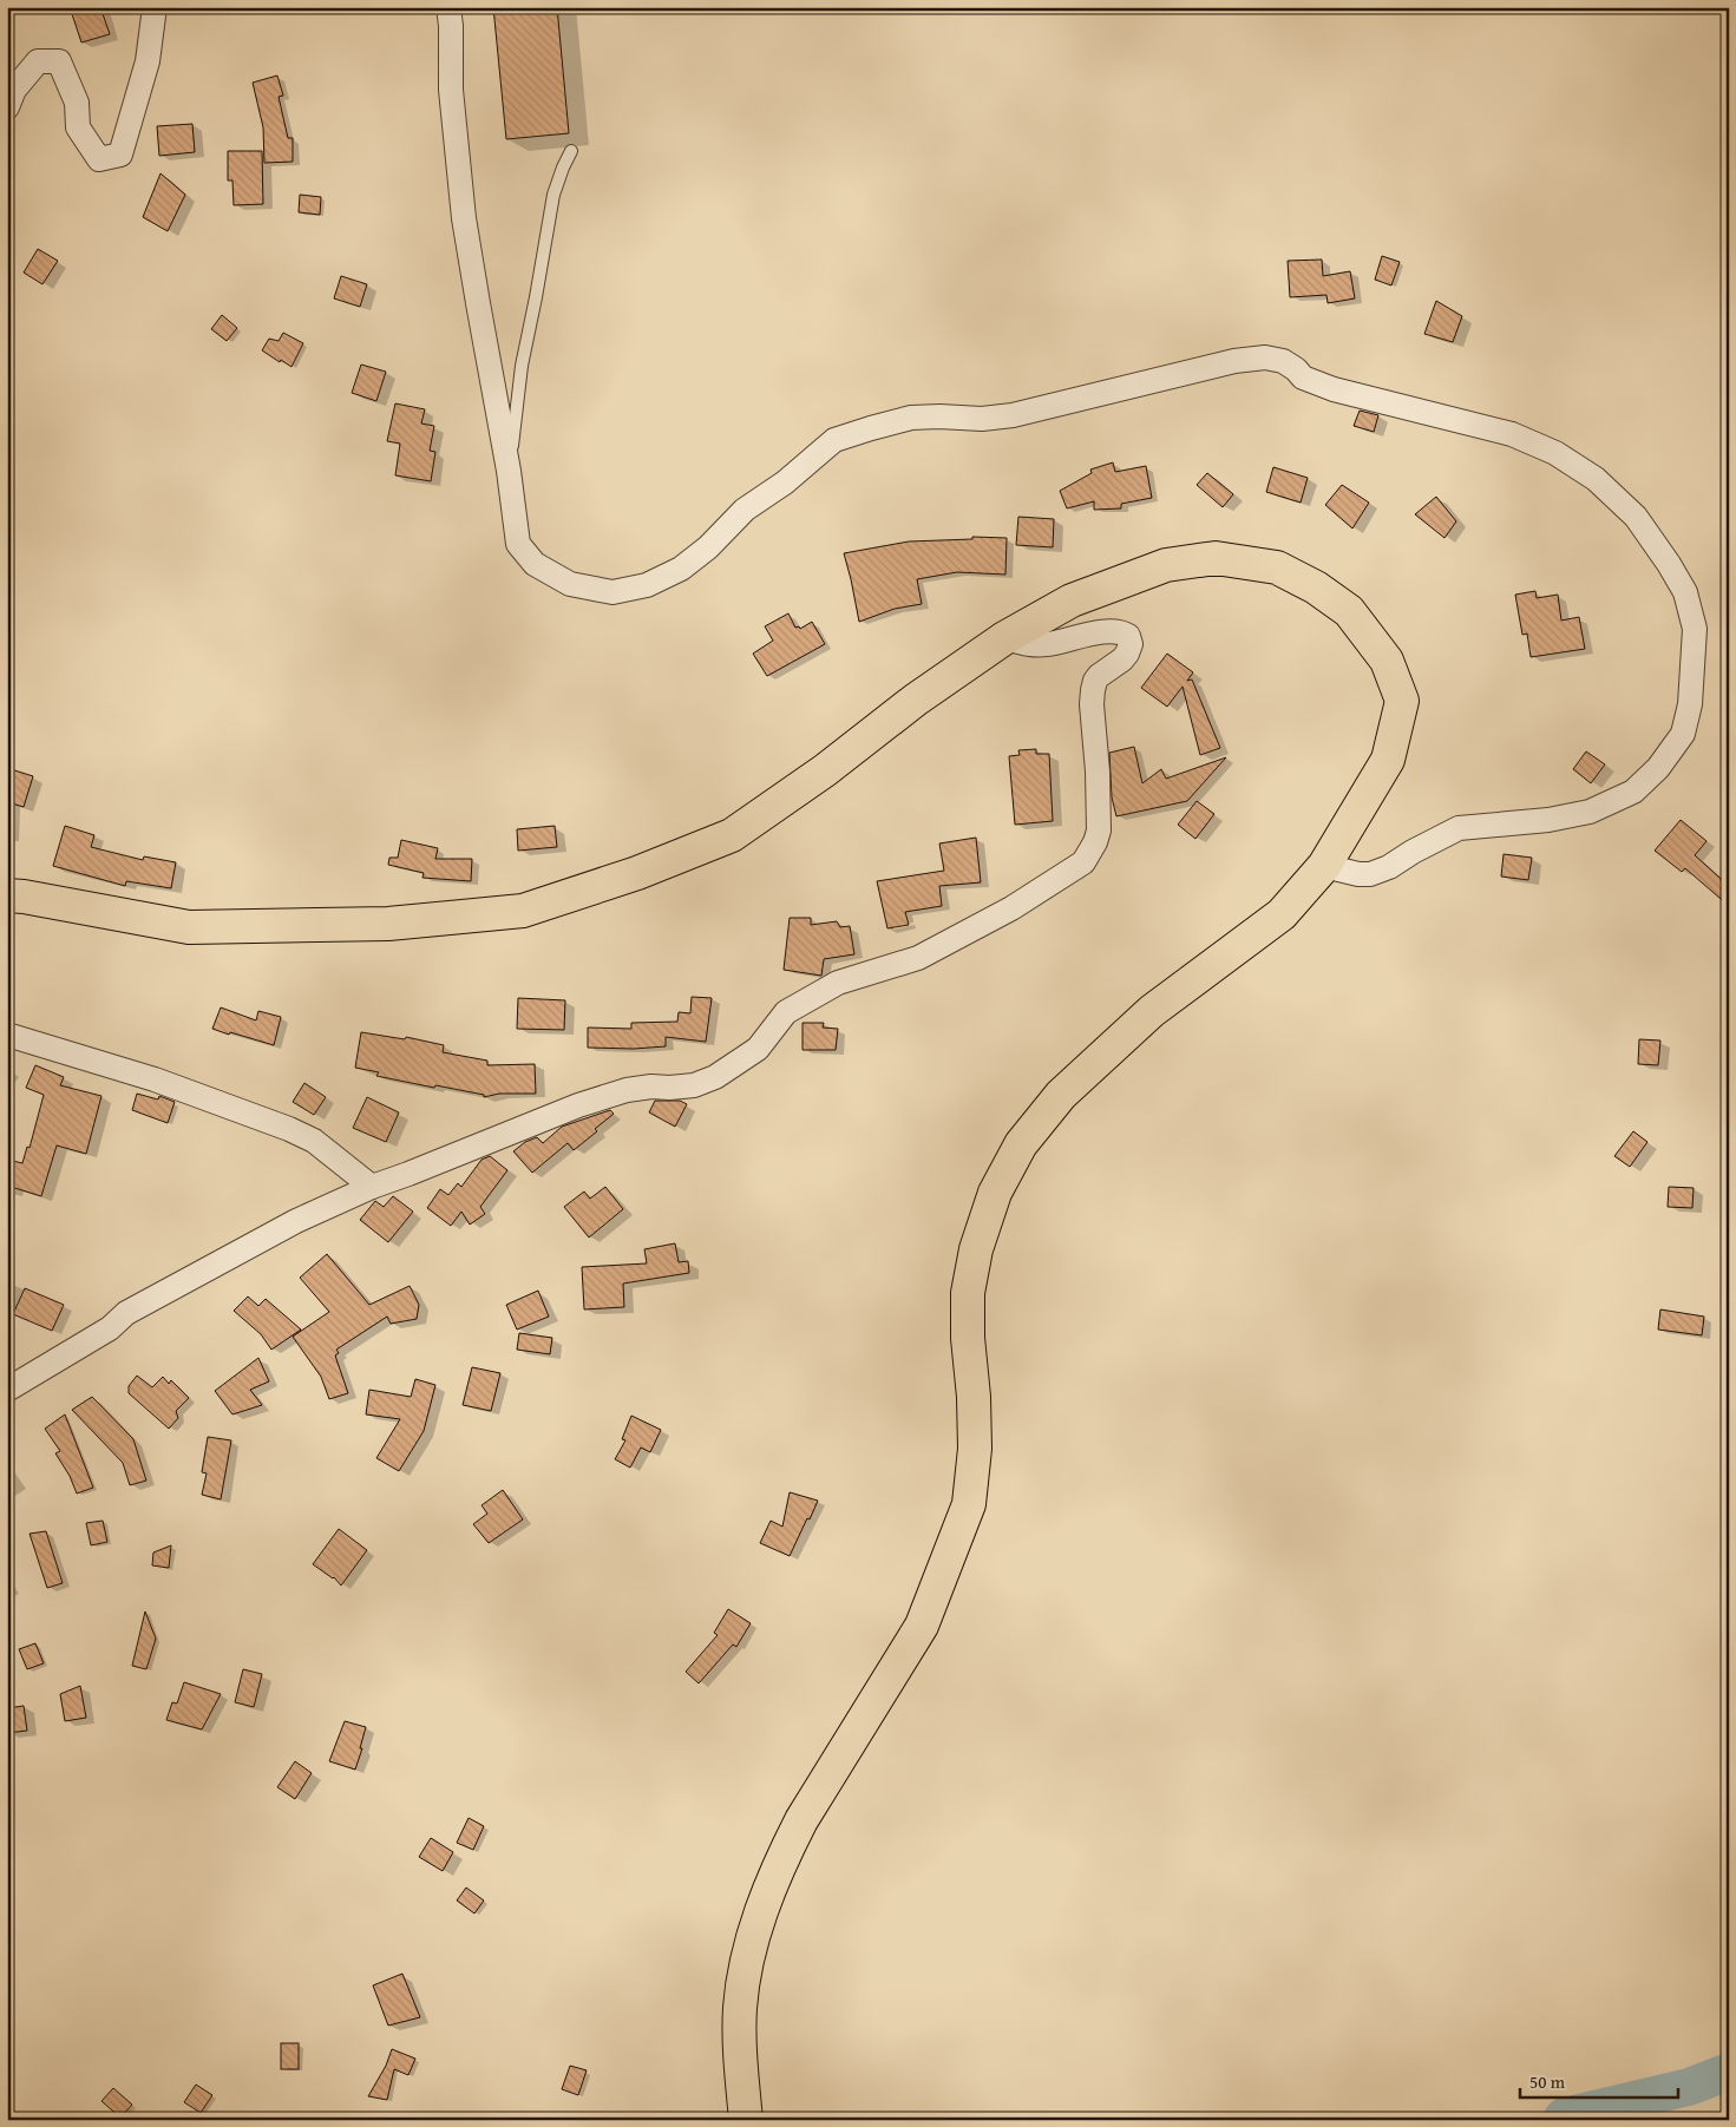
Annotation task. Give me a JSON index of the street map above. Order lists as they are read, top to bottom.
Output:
{
  "scale_bar": "50 m"
}
